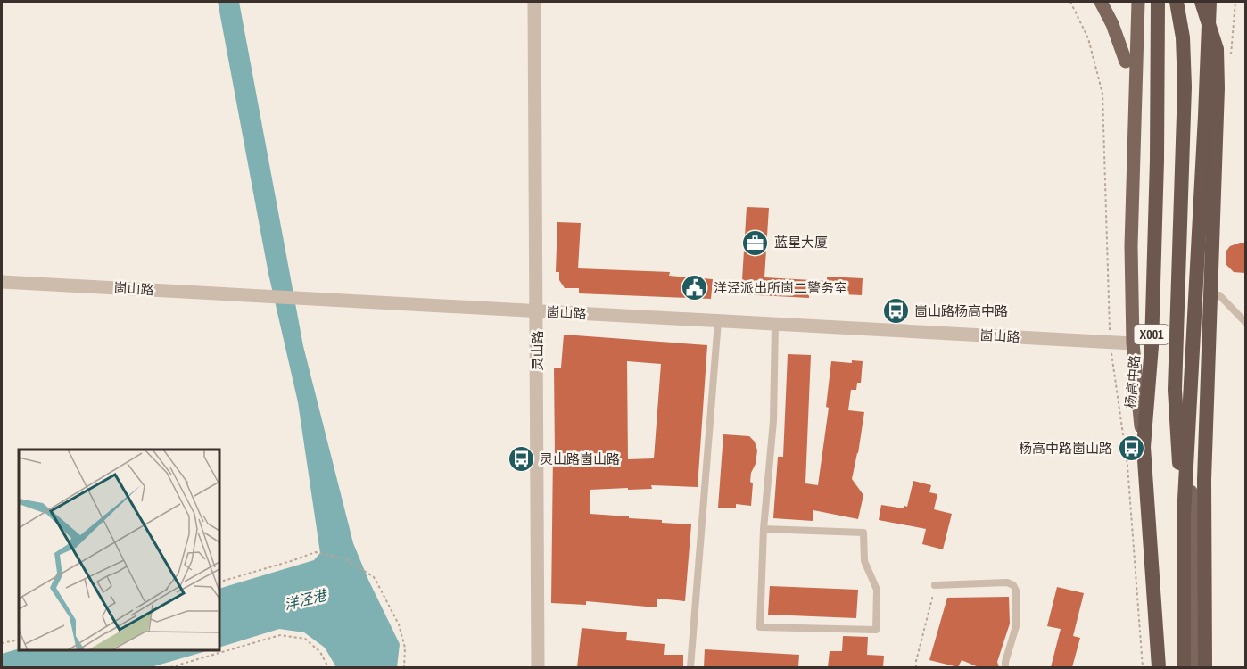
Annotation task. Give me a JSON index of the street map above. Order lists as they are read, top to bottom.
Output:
{
  "streets": {
    "highway": ["X001", "杨高中路"],
    "street": ["崮山路", "灵山路"]
  },
  "crossings": [
    ["崮山路", "X001"],
    ["崮山路", "灵山路"]
  ],
  "water": ["洋泾港"],
  "places": {
    "office": ["蓝星大厦"],
    "public building": ["洋泾派出所崮二警务室"],
    "bus stop": ["崮山路杨高中路", "杨高中路崮山路", "灵山路崮山路"]
  }
}
